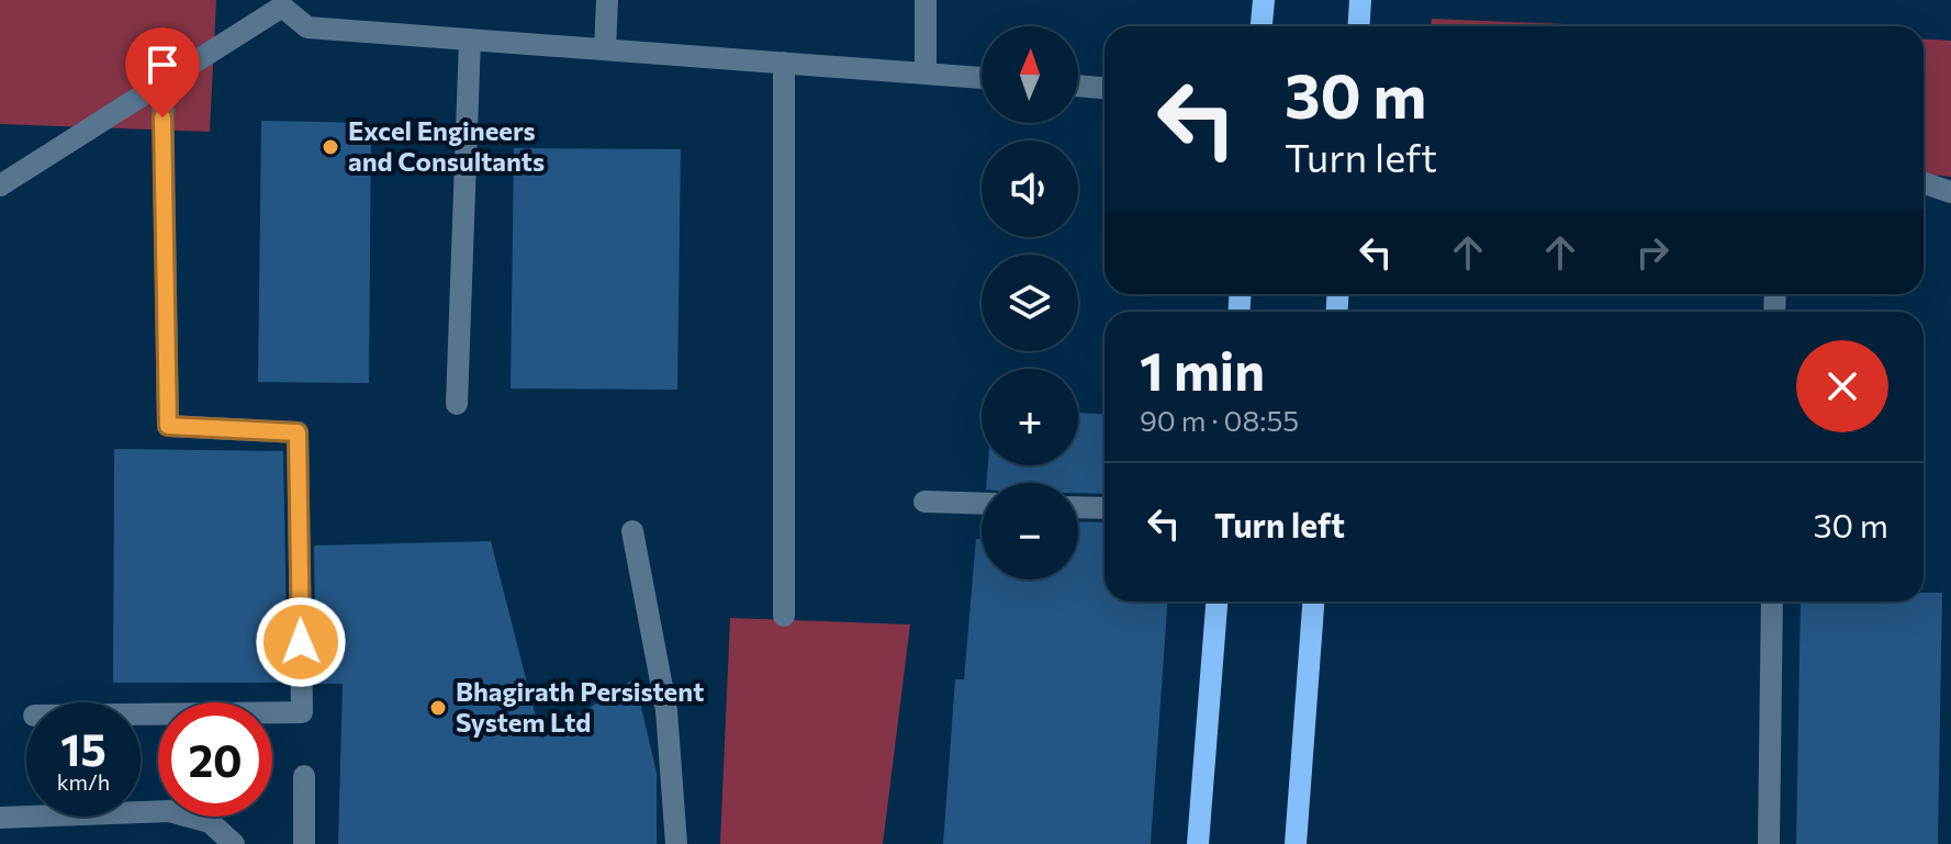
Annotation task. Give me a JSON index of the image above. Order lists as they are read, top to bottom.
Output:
{
  "places": ["Excel Engineers and Consultants", "Bhagirath Persistent System Ltd"],
  "north": "top",
  "page": {
    "map_buttons": ["+", "−"],
    "turn": ["30 m", "Turn left"],
    "heading": ["1 min", "90 m · 08:55"],
    "list": [
      {
        "name": "Turn left",
        "value": "30 m"
      }
    ],
    "speed": "15 km/h",
    "limit": "20"
  }
}
